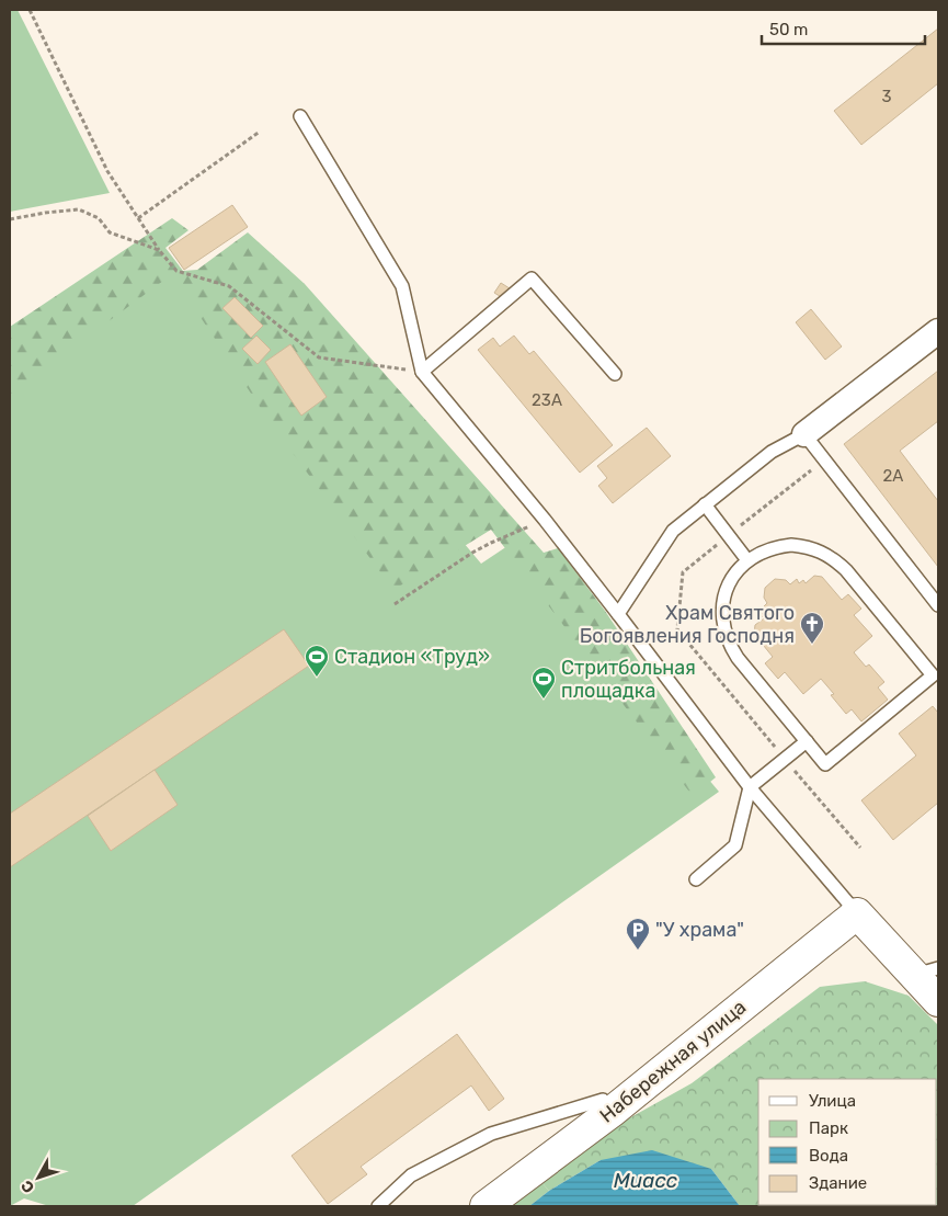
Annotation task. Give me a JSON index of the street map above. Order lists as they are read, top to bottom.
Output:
{
  "streets": {
    "street": ["Набережная улица"]
  },
  "water": ["Миасс"],
  "places": {
    "church": ["Храм Святого Богоявления Господня"],
    "sports": ["Стадион «Труд»", "Стритбольная площадка"],
    "parking": ["\"У храма\""]
  },
  "house_numbers": ["3", "23А", "2А"],
  "legend": [
    "Улица",
    "Парк",
    "Вода",
    "Здание"
  ],
  "scale_bar": "50 m",
  "north": "bottom left"
}
